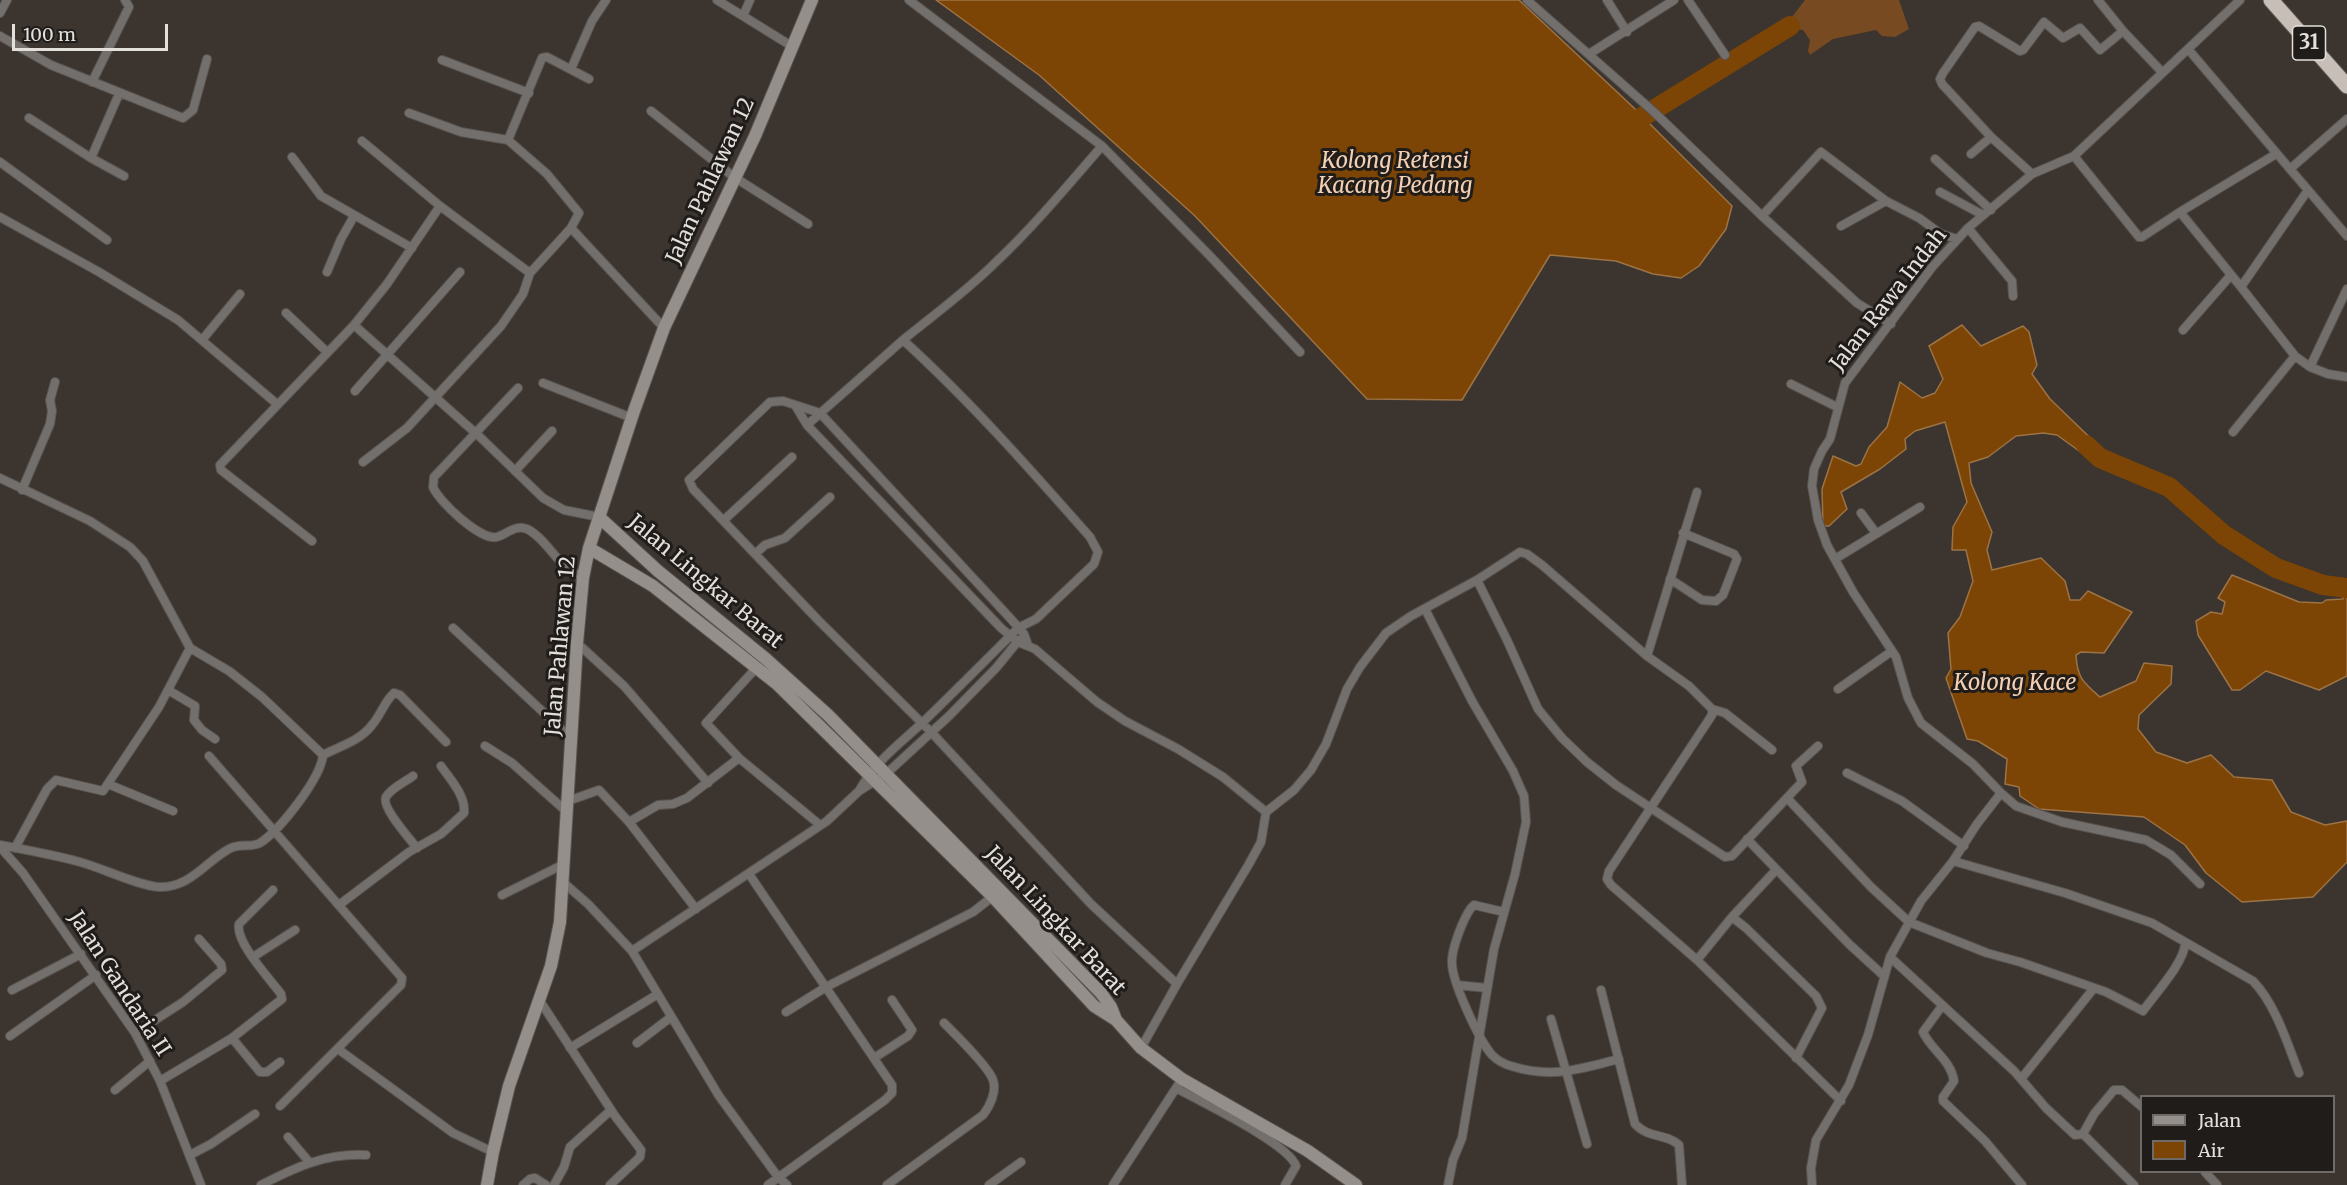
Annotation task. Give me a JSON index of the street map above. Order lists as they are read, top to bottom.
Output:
{
  "streets": {
    "highway": ["31"],
    "street": [
      "Jalan Pahlawan 12",
      "Jalan Rawa Indah",
      "Jalan Lingkar Barat",
      "Jalan Gandaria II"
    ]
  },
  "crossings": [
    ["Jalan Pahlawan 12", "Jalan Lingkar Barat"]
  ],
  "water": ["Kolong Retensi Kacang Pedang", "Kolong Kace"],
  "legend": ["Jalan", "Air"],
  "scale_bar": "100 m"
}
